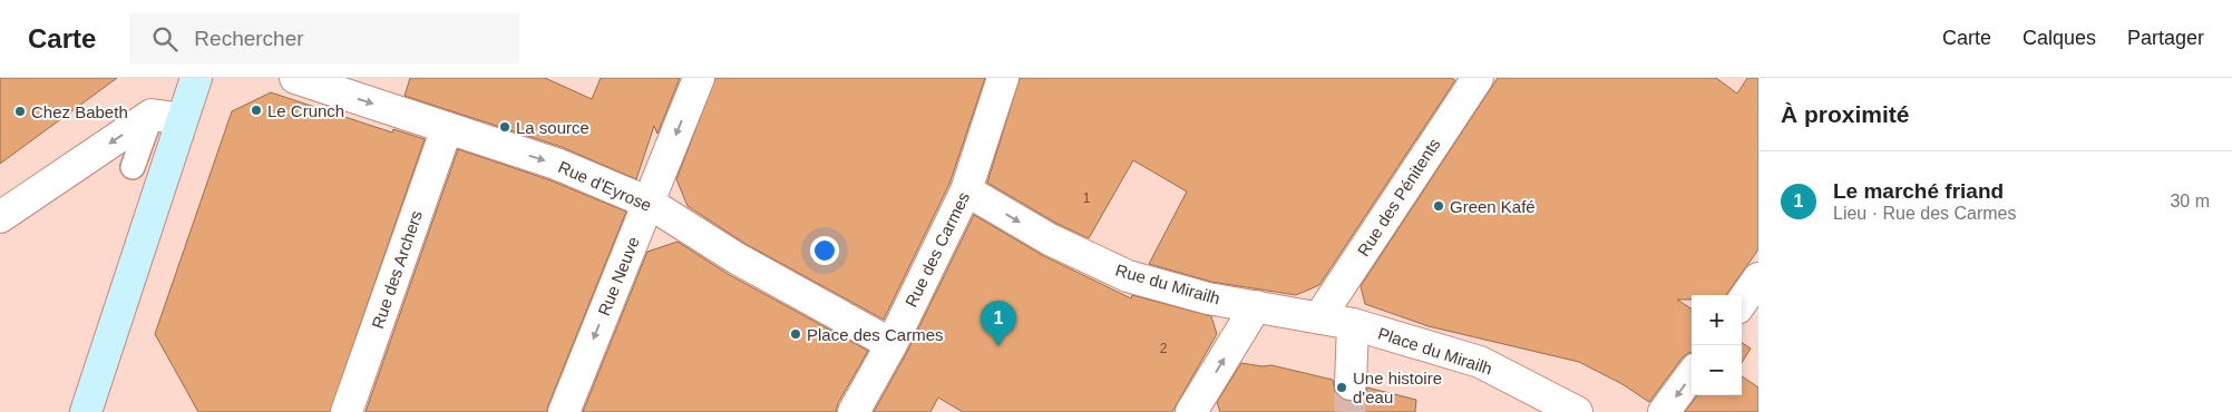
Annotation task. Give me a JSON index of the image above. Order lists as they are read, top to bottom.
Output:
{
  "streets": {
    "street": [
      "Rue d'Eyrose",
      "Rue des Pénitents",
      "Rue des Carmes",
      "Rue des Archers",
      "Rue Neuve",
      "Rue du Mirailh",
      "Place du Mirailh"
    ]
  },
  "crossings": [
    ["Rue d'Eyrose", "Rue des Carmes"],
    ["Rue d'Eyrose", "Rue des Archers"],
    ["Rue d'Eyrose", "Rue Neuve"],
    ["Rue des Pénitents", "Rue du Mirailh"],
    ["Rue des Pénitents", "Place du Mirailh"],
    ["Rue des Carmes", "Rue du Mirailh"],
    ["Rue du Mirailh", "Place du Mirailh"]
  ],
  "one_way": ["Rue d'Eyrose", "Rue Neuve", "Rue du Mirailh"],
  "places": [
    "Le Crunch",
    "Chez Babeth",
    "La source",
    "Green Kafé",
    "Place des Carmes",
    "Une histoire d'eau"
  ],
  "house_numbers": ["1", "2"],
  "page": {
    "header": "Carte",
    "search": "Rechercher",
    "nav": ["Carte", "Calques", "Partager"],
    "heading": "À proximité",
    "list": [
      {
        "mark": "1",
        "name": "Le marché friand",
        "note": "Lieu · Rue des Carmes",
        "value": "30 m"
      }
    ],
    "map_buttons": ["+", "−"],
    "pins": "1"
  }
}
